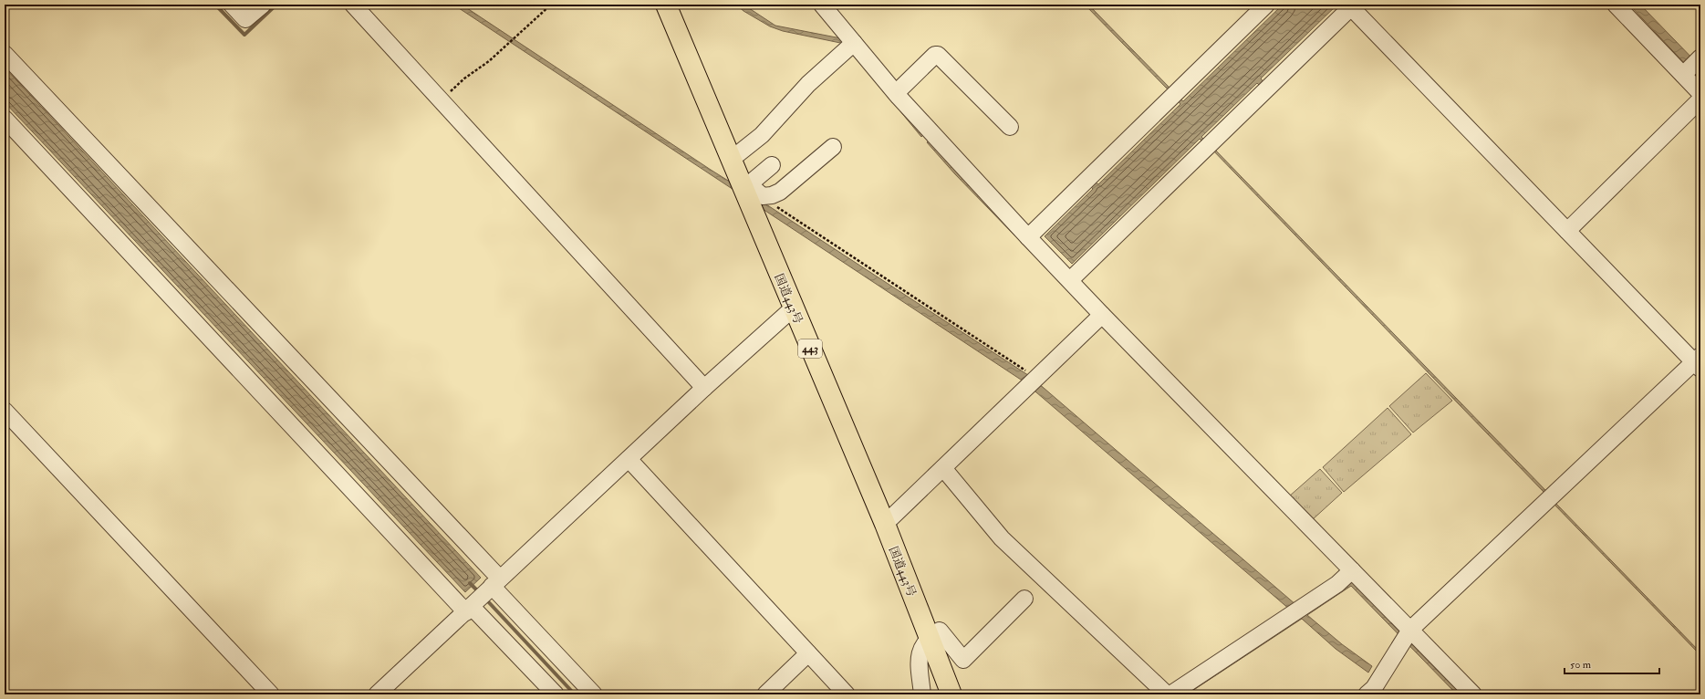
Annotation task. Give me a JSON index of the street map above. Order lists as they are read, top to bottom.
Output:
{
  "streets": {
    "highway": ["国道443号", "443"]
  },
  "scale_bar": "50 m"
}
